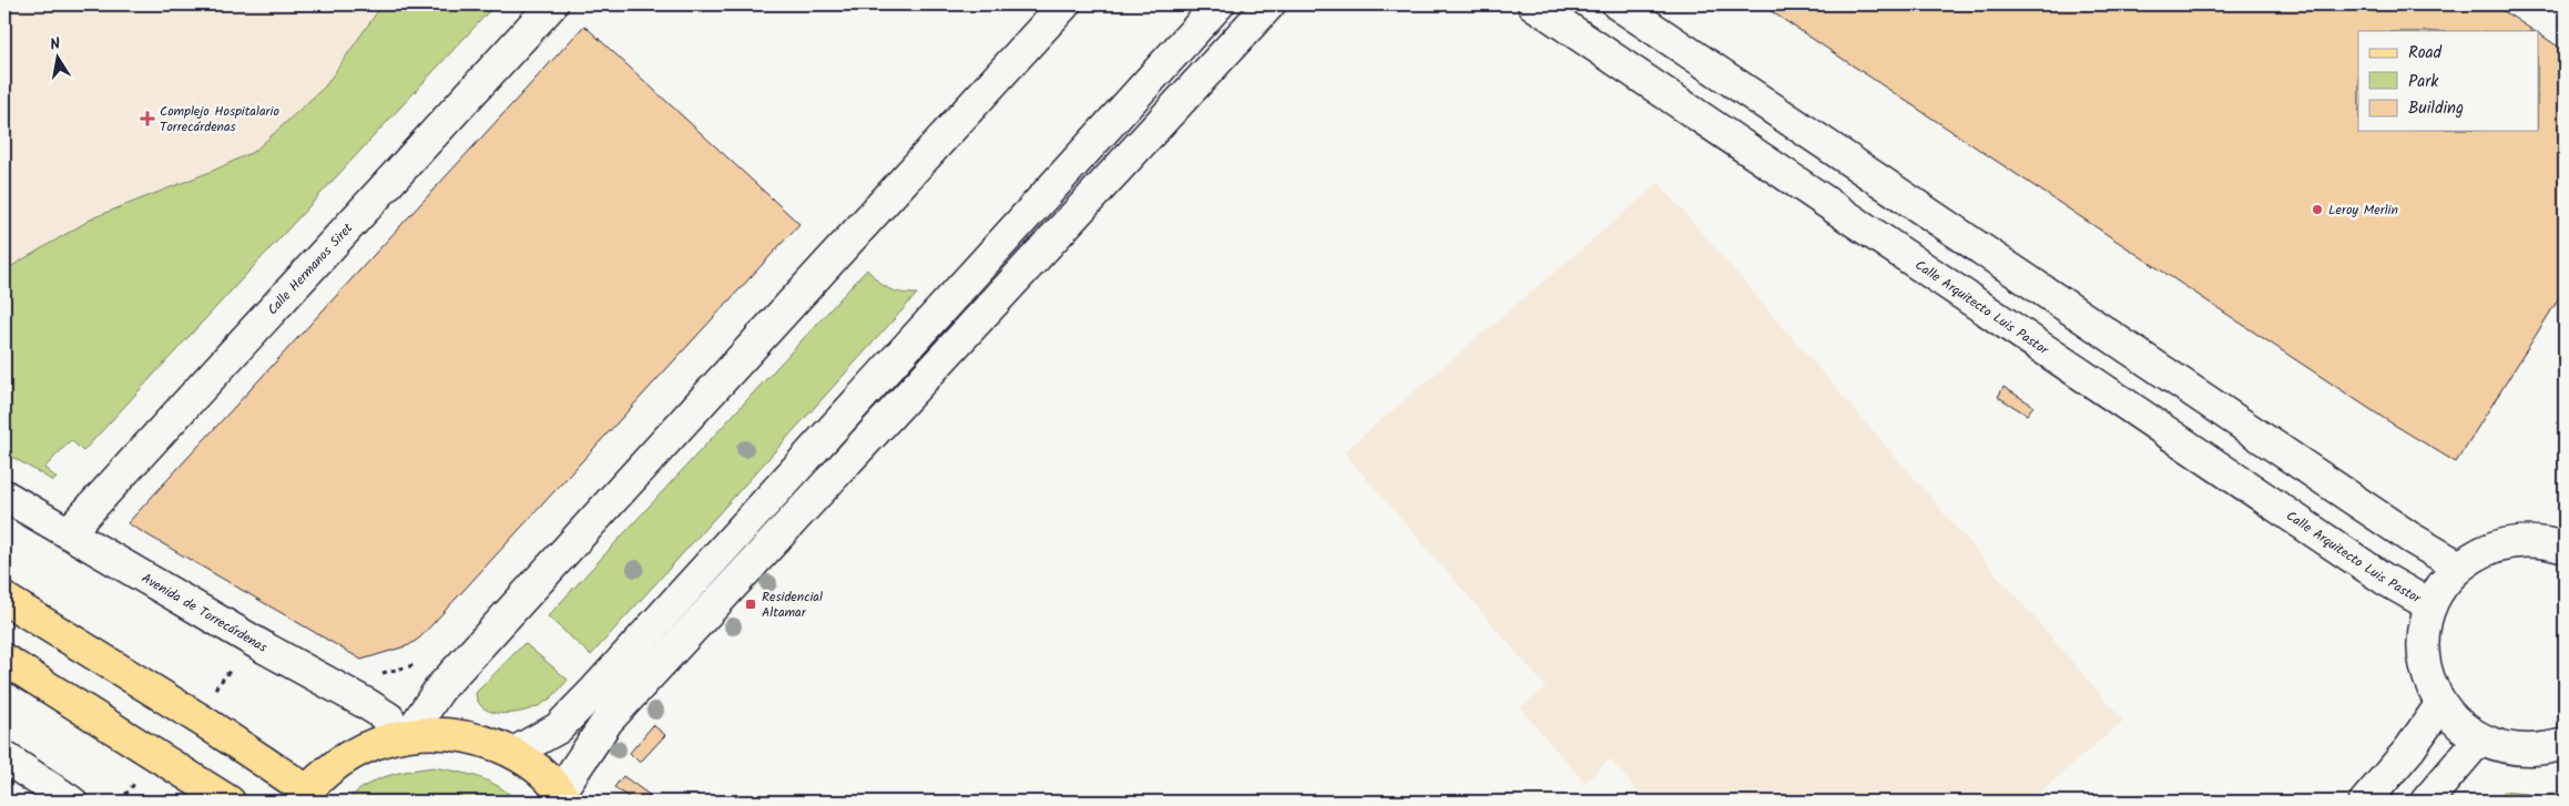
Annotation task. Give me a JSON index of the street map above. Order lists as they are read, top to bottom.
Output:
{
  "streets": {
    "street": ["Calle Hermanos Siret", "Calle Arquitecto Luis Pastor", "Avenida de Torrecárdenas"]
  },
  "crossings": [
    ["Calle Hermanos Siret", "Avenida de Torrecárdenas"]
  ],
  "places": {
    "health": ["Complejo Hospitalario Torrecárdenas"],
    "other": ["Leroy Merlin"],
    "transit": ["Residencial Altamar"]
  },
  "legend": ["Road", "Park", "Building"],
  "north": "top"
}
